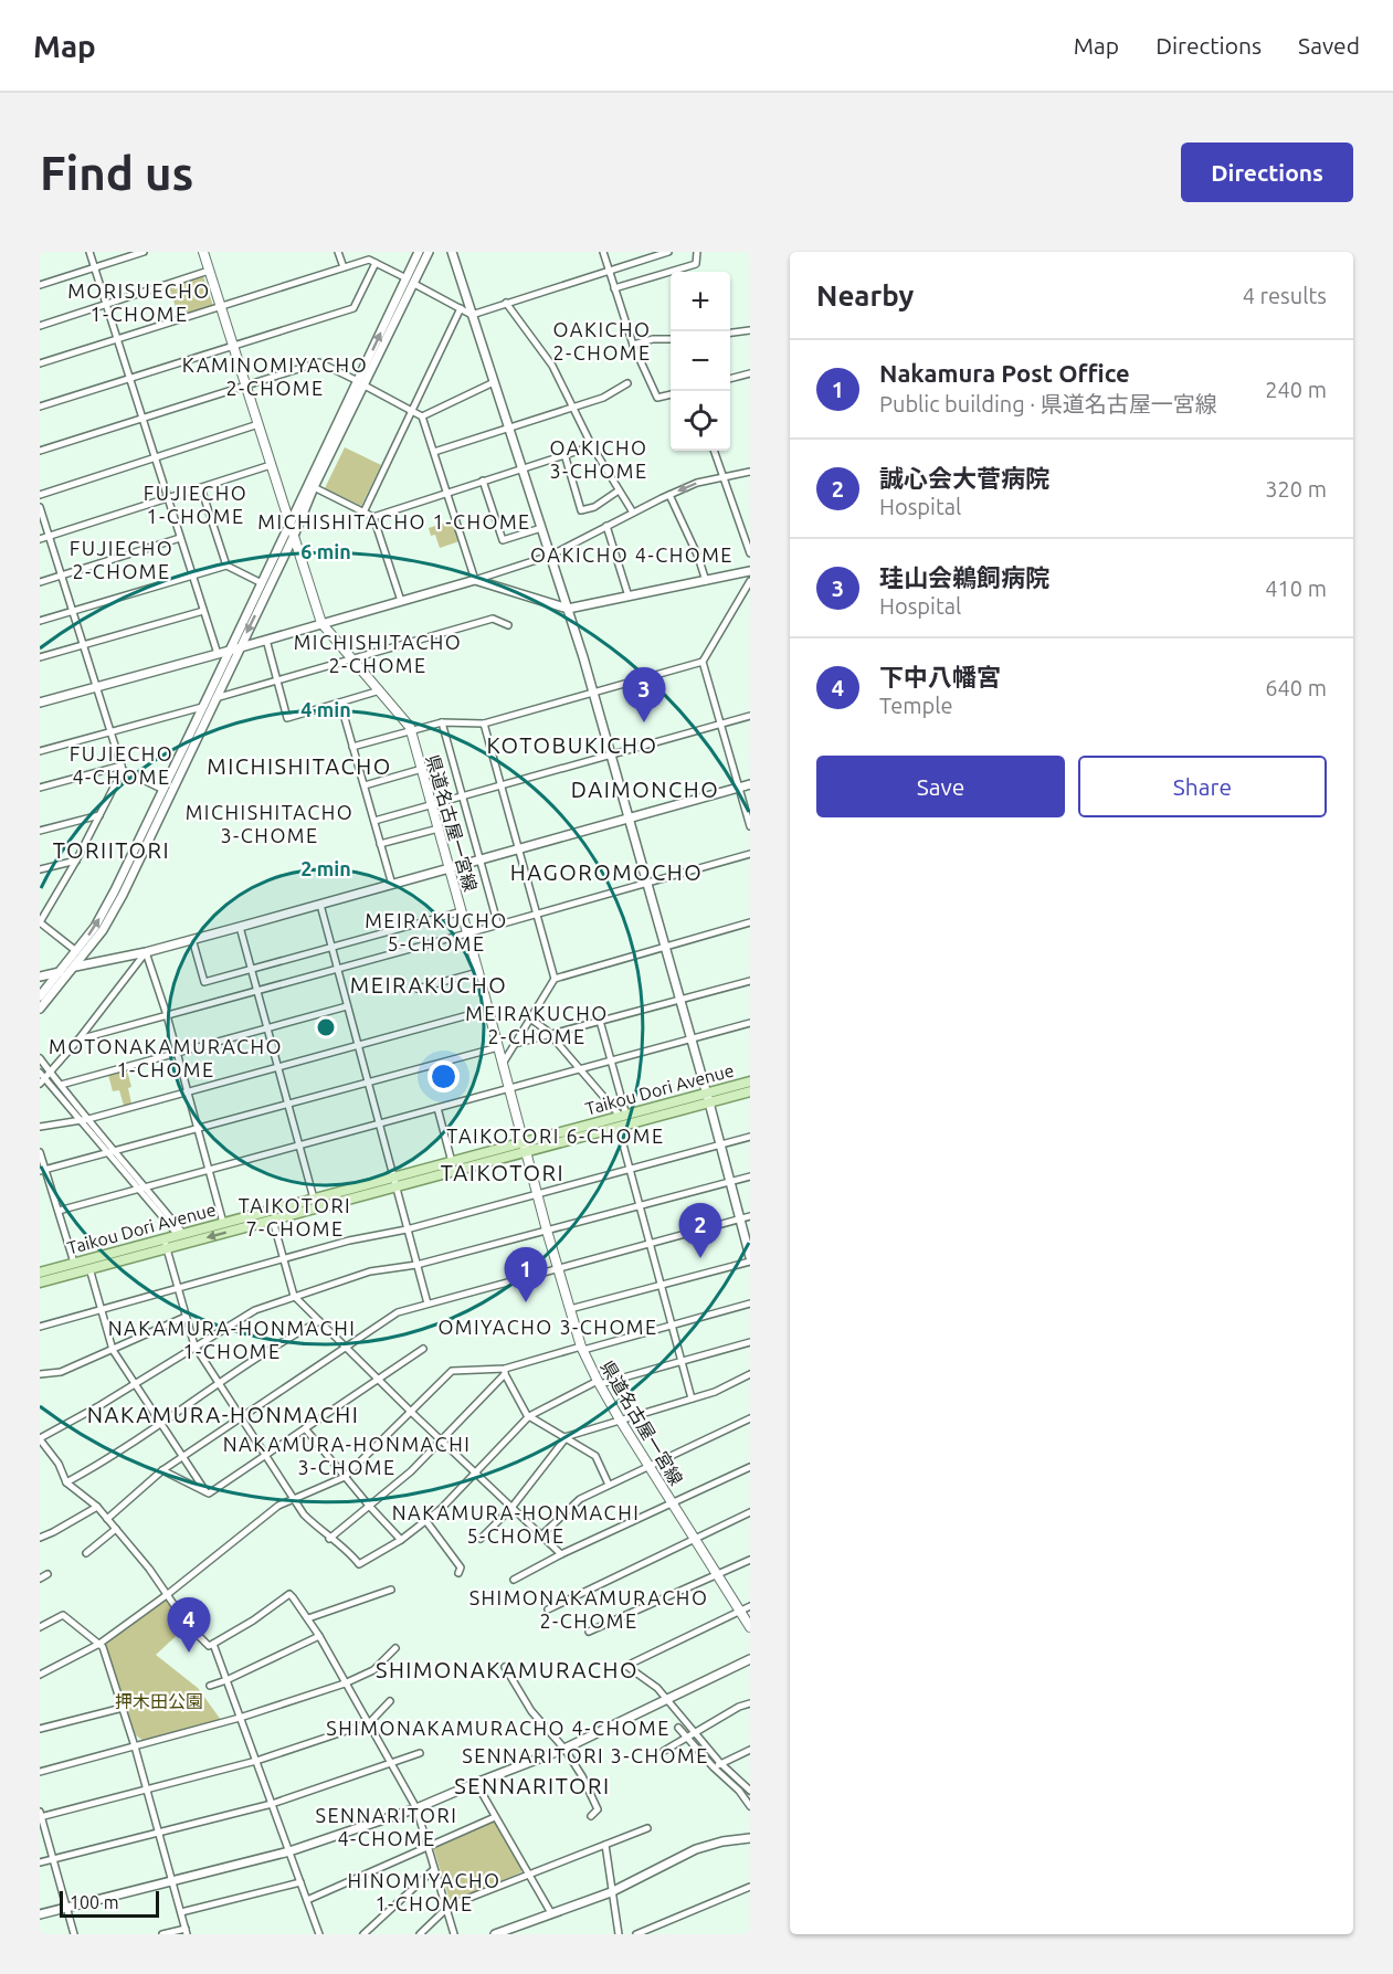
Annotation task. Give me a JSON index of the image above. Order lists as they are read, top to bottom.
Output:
{
  "streets": {
    "main road": ["県道名古屋一宮線", "Taikou Dori Avenue"]
  },
  "crossings": [
    ["県道名古屋一宮線", "Taikou Dori Avenue"]
  ],
  "districts": [
    "MORISUECHO 1-CHOME",
    "OAKICHO 2-CHOME",
    "KAMINOMIYACHO 2-CHOME",
    "OAKICHO 3-CHOME",
    "FUJIECHO 1-CHOME",
    "MICHISHITACHO 1-CHOME",
    "FUJIECHO 2-CHOME",
    "OAKICHO 4-CHOME",
    "MICHISHITACHO 2-CHOME",
    "KOTOBUKICHO",
    "FUJIECHO 4-CHOME",
    "MICHISHITACHO",
    "DAIMONCHO",
    "MICHISHITACHO 3-CHOME",
    "TORIITORI",
    "HAGOROMOCHO",
    "MEIRAKUCHO 5-CHOME",
    "MEIRAKUCHO",
    "MEIRAKUCHO 2-CHOME",
    "MOTONAKAMURACHO 1-CHOME",
    "TAIKOTORI 6-CHOME",
    "TAIKOTORI",
    "TAIKOTORI 7-CHOME",
    "OMIYACHO 3-CHOME",
    "NAKAMURA-HONMACHI 1-CHOME",
    "NAKAMURA-HONMACHI",
    "NAKAMURA-HONMACHI 3-CHOME",
    "NAKAMURA-HONMACHI 5-CHOME",
    "SHIMONAKAMURACHO 2-CHOME",
    "SHIMONAKAMURACHO",
    "SHIMONAKAMURACHO 4-CHOME",
    "SENNARITORI 3-CHOME",
    "SENNARITORI",
    "SENNARITORI 4-CHOME",
    "HINOMIYACHO 1-CHOME"
  ],
  "parks": ["押木田公園"],
  "scale_bar": "100 m",
  "page": {
    "header": "Map",
    "nav": ["Map", "Directions", "Saved"],
    "buttons": [
      "Directions",
      ["Save", "Share"]
    ],
    "title": "Find us",
    "heading": ["Nearby", "4 results"],
    "map_buttons": ["+", "−"],
    "list": [
      {
        "mark": "1",
        "name": "Nakamura Post Office",
        "note": "Public building · 県道名古屋一宮線",
        "value": "240 m"
      },
      {
        "mark": "2",
        "name": "誠心会大菅病院",
        "note": "Hospital",
        "value": "320 m"
      },
      {
        "mark": "3",
        "name": "珪山会鵜飼病院",
        "note": "Hospital",
        "value": "410 m"
      },
      {
        "mark": "4",
        "name": "下中八幡宮",
        "note": "Temple",
        "value": "640 m"
      }
    ],
    "pins": [
      "3",
      "2",
      "1",
      "4"
    ],
    "scale": "100 m"
  },
  "rings": ["6 min", "4 min", "2 min"]
}
